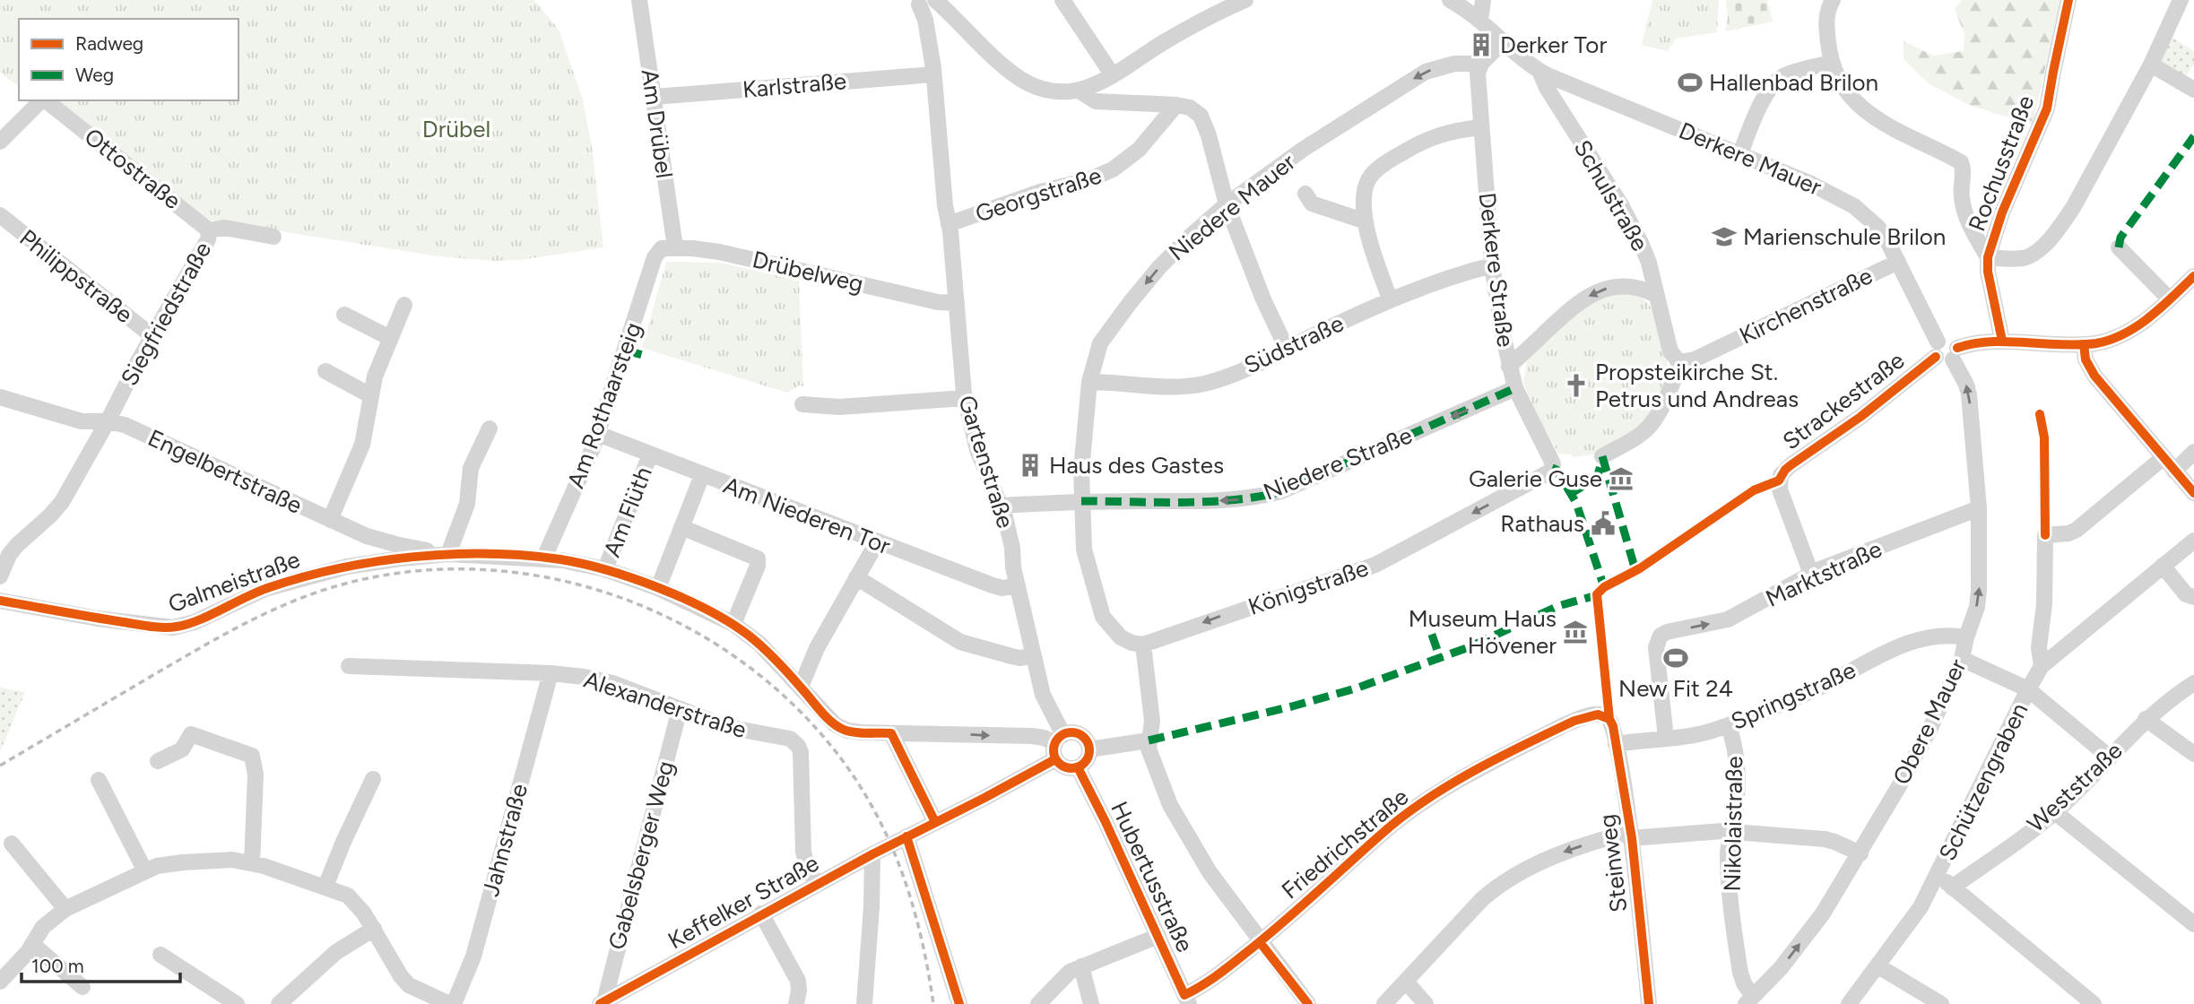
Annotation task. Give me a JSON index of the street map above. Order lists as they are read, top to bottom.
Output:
{
  "streets": {
    "street": [
      "Karlstraße",
      "Am Drübel",
      "Derkere Mauer",
      "Rochusstraße",
      "Ottostraße",
      "Georgstraße",
      "Schulstraße",
      "Niedere Mauer",
      "Derkere Straße",
      "Drübelweg",
      "Philippstraße",
      "Kirchenstraße",
      "Siegfriedstraße",
      "Südstraße",
      "Strackestraße",
      "Am Rothaarsteig",
      "Gartenstraße",
      "Niedere Straße",
      "Engelbertstraße",
      "Am Flüth",
      "Am Niederen Tor",
      "Marktstraße",
      "Galmeistraße",
      "Königstraße",
      "Springstraße",
      "Alexanderstraße",
      "Obere Mauer",
      "Schützengraben",
      "Weststraße",
      "Nikolaistraße",
      "Jahnstraße",
      "Friedrichstraße",
      "Gabelsberger Weg",
      "Steinweg",
      "Hubertusstraße",
      "Keffelker Straße"
    ]
  },
  "crossings": [
    ["Karlstraße", "Am Drübel"],
    ["Karlstraße", "Gartenstraße"],
    ["Am Drübel", "Drübelweg"],
    ["Derkere Mauer", "Schulstraße"],
    ["Derkere Mauer", "Kirchenstraße"],
    ["Derkere Mauer", "Strackestraße"],
    ["Ottostraße", "Siegfriedstraße"],
    ["Georgstraße", "Gartenstraße"],
    ["Schulstraße", "Kirchenstraße"],
    ["Niedere Mauer", "Derkere Straße"],
    ["Niedere Mauer", "Südstraße"],
    ["Niedere Mauer", "Niedere Straße"],
    ["Niedere Mauer", "Königstraße"],
    ["Derkere Straße", "Südstraße"],
    ["Derkere Straße", "Niedere Straße"],
    ["Derkere Straße", "Königstraße"],
    ["Drübelweg", "Am Rothaarsteig"],
    ["Drübelweg", "Gartenstraße"],
    ["Philippstraße", "Siegfriedstraße"],
    ["Siegfriedstraße", "Engelbertstraße"],
    ["Strackestraße", "Marktstraße"],
    ["Am Rothaarsteig", "Am Niederen Tor"],
    ["Am Rothaarsteig", "Galmeistraße"],
    ["Gartenstraße", "Niedere Straße"],
    ["Gartenstraße", "Am Niederen Tor"],
    ["Gartenstraße", "Galmeistraße"],
    ["Gartenstraße", "Hubertusstraße"],
    ["Gartenstraße", "Keffelker Straße"],
    ["Engelbertstraße", "Galmeistraße"],
    ["Am Flüth", "Am Niederen Tor"],
    ["Am Flüth", "Galmeistraße"],
    ["Marktstraße", "Springstraße"],
    ["Marktstraße", "Obere Mauer"],
    ["Galmeistraße", "Hubertusstraße"],
    ["Galmeistraße", "Keffelker Straße"],
    ["Springstraße", "Obere Mauer"],
    ["Springstraße", "Nikolaistraße"],
    ["Springstraße", "Steinweg"],
    ["Alexanderstraße", "Jahnstraße"],
    ["Alexanderstraße", "Gabelsberger Weg"],
    ["Alexanderstraße", "Keffelker Straße"],
    ["Obere Mauer", "Nikolaistraße"],
    ["Friedrichstraße", "Steinweg"],
    ["Friedrichstraße", "Hubertusstraße"],
    ["Gabelsberger Weg", "Keffelker Straße"],
    ["Hubertusstraße", "Keffelker Straße"]
  ],
  "one_way": [
    "Niedere Mauer",
    "Niedere Straße",
    "Marktstraße",
    "Königstraße",
    "Obere Mauer"
  ],
  "parks": ["Drübel"],
  "places": {
    "building": ["Derker Tor", "Haus des Gastes"],
    "sports": ["Hallenbad Brilon", "New Fit 24"],
    "school or university": ["Marienschule Brilon"],
    "church": ["Propsteikirche St. Petrus und Andreas"],
    "museum": ["Galerie Guse", "Museum Haus Hövener"],
    "public building": ["Rathaus"]
  },
  "legend": ["Radweg", "Weg"],
  "scale_bar": "100 m"
}
